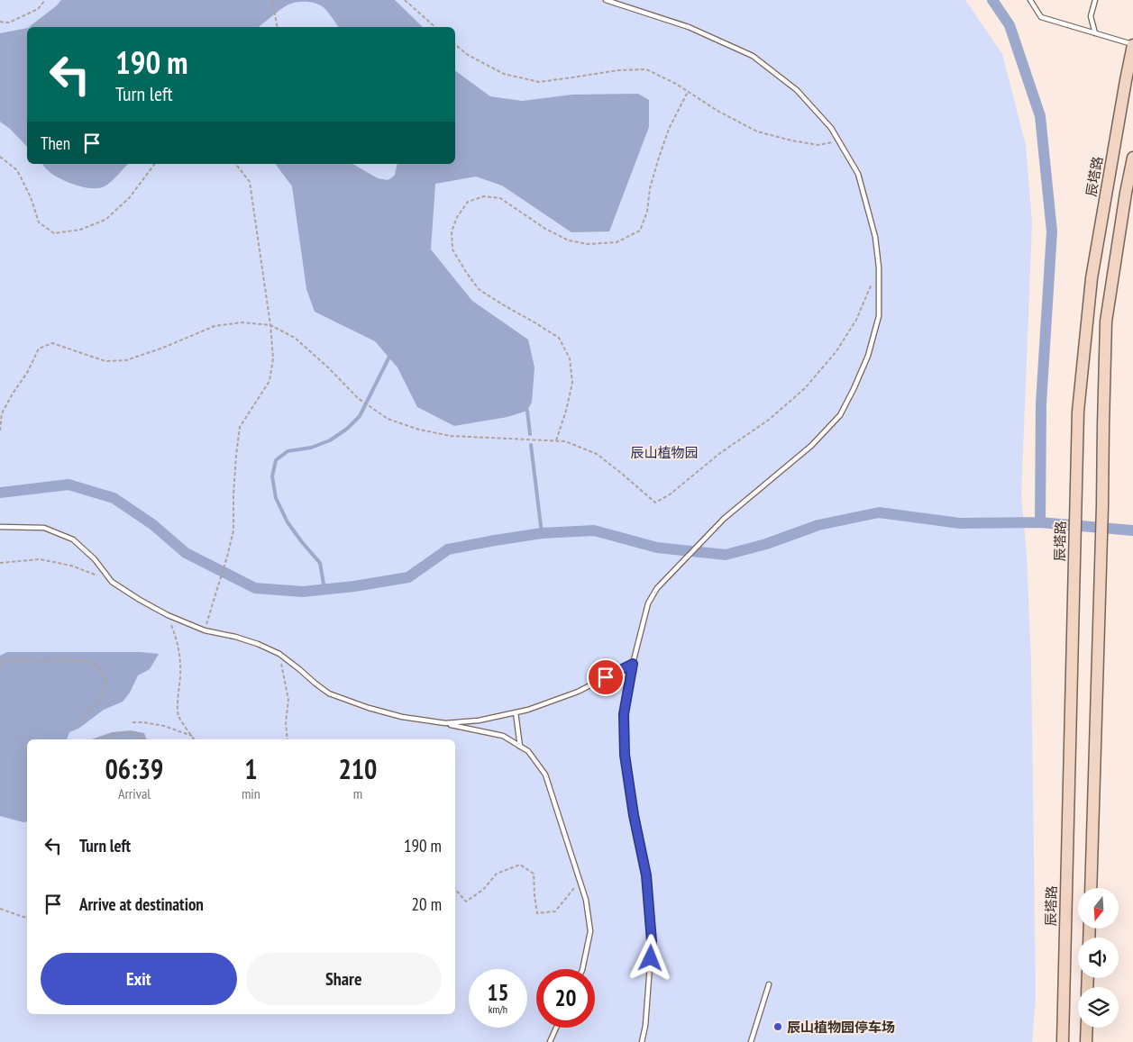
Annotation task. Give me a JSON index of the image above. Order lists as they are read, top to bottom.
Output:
{
  "streets": {
    "main road": ["辰塔路"]
  },
  "parks": ["辰山植物园"],
  "places": ["辰山植物园停车场"],
  "north": "bottom",
  "page": {
    "turn": ["190 m", "Turn left"],
    "then": "Then",
    "eta": [
      "06:39",
      "Arrival",
      "1",
      "min",
      "210",
      "m"
    ],
    "list": [
      {
        "name": "Turn left",
        "value": "190 m"
      },
      {
        "name": "Arrive at destination",
        "value": "20 m"
      }
    ],
    "buttons": ["Exit", "Share"],
    "speed": "15 km/h",
    "limit": "20"
  }
}
